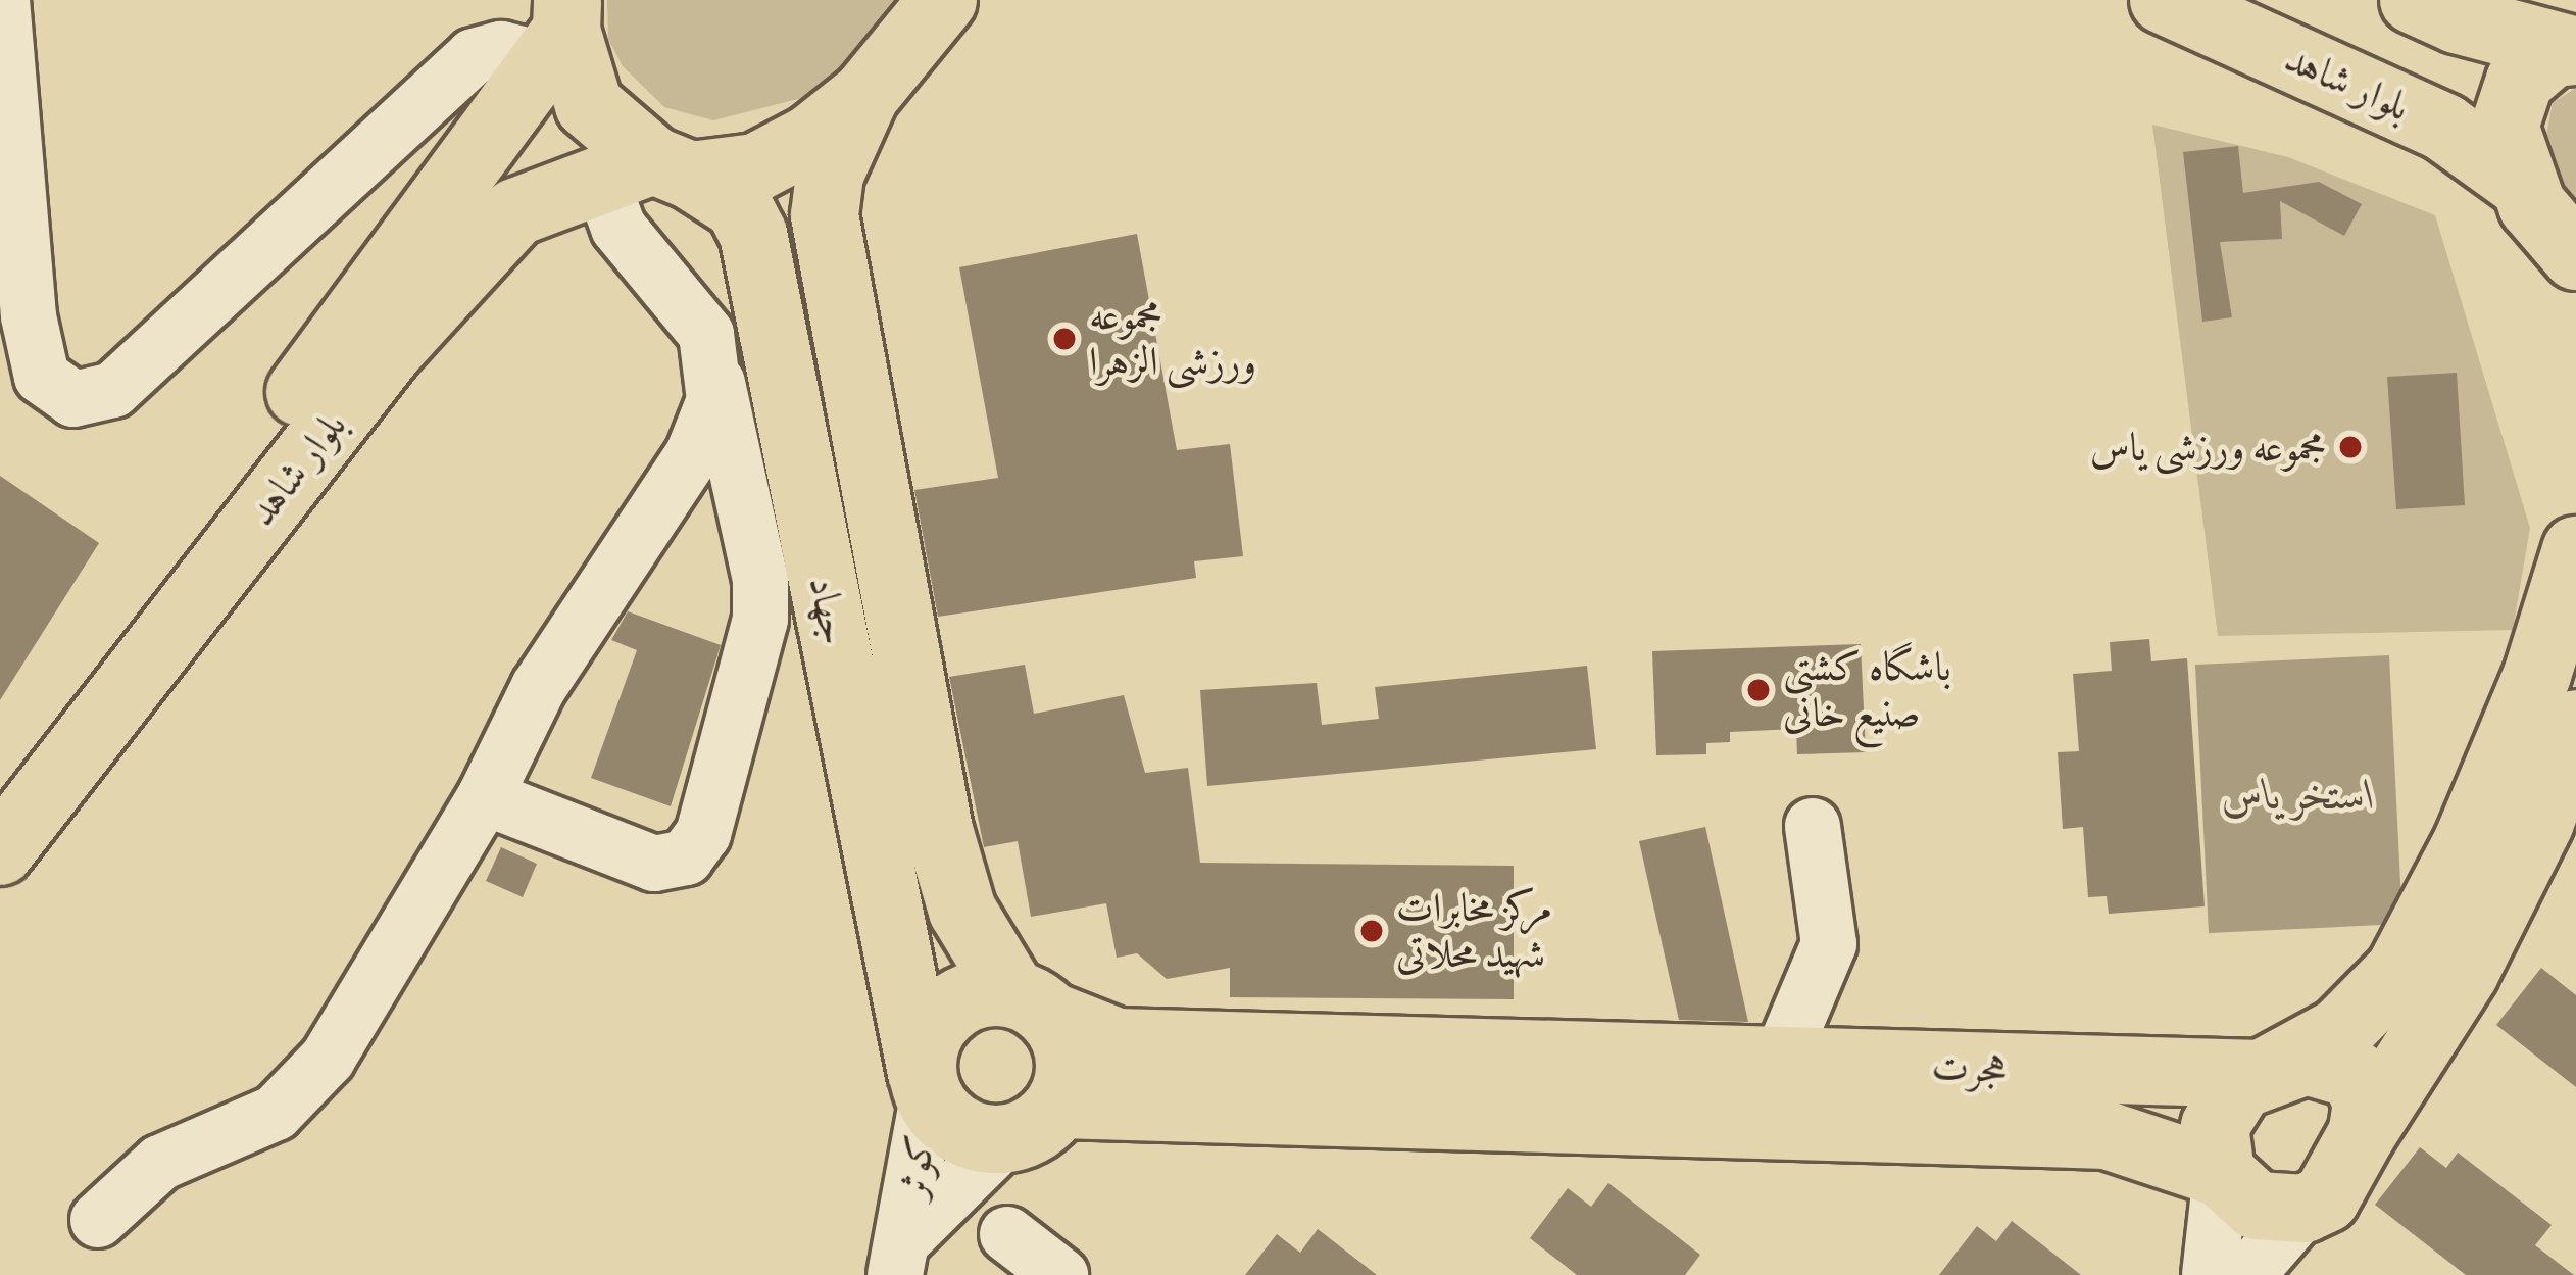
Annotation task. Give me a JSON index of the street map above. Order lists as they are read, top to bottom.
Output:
{
  "streets": {
    "main road": ["بلوار شاهد", "جهاد", "هجرت"],
    "street": ["کوثر"]
  },
  "crossings": [
    ["بلوار شاهد", "جهاد"],
    ["جهاد", "هجرت"],
    ["جهاد", "کوثر"],
    ["هجرت", "کوثر"]
  ],
  "water": ["استخر یاس"],
  "places": [
    "مجموعه ورزشی الزهرا",
    "مجموعه ورزشی یاس",
    "باشگاه کشتی صنیع خانی",
    "مرکز مخابرات شهید محلاتی"
  ]
}
